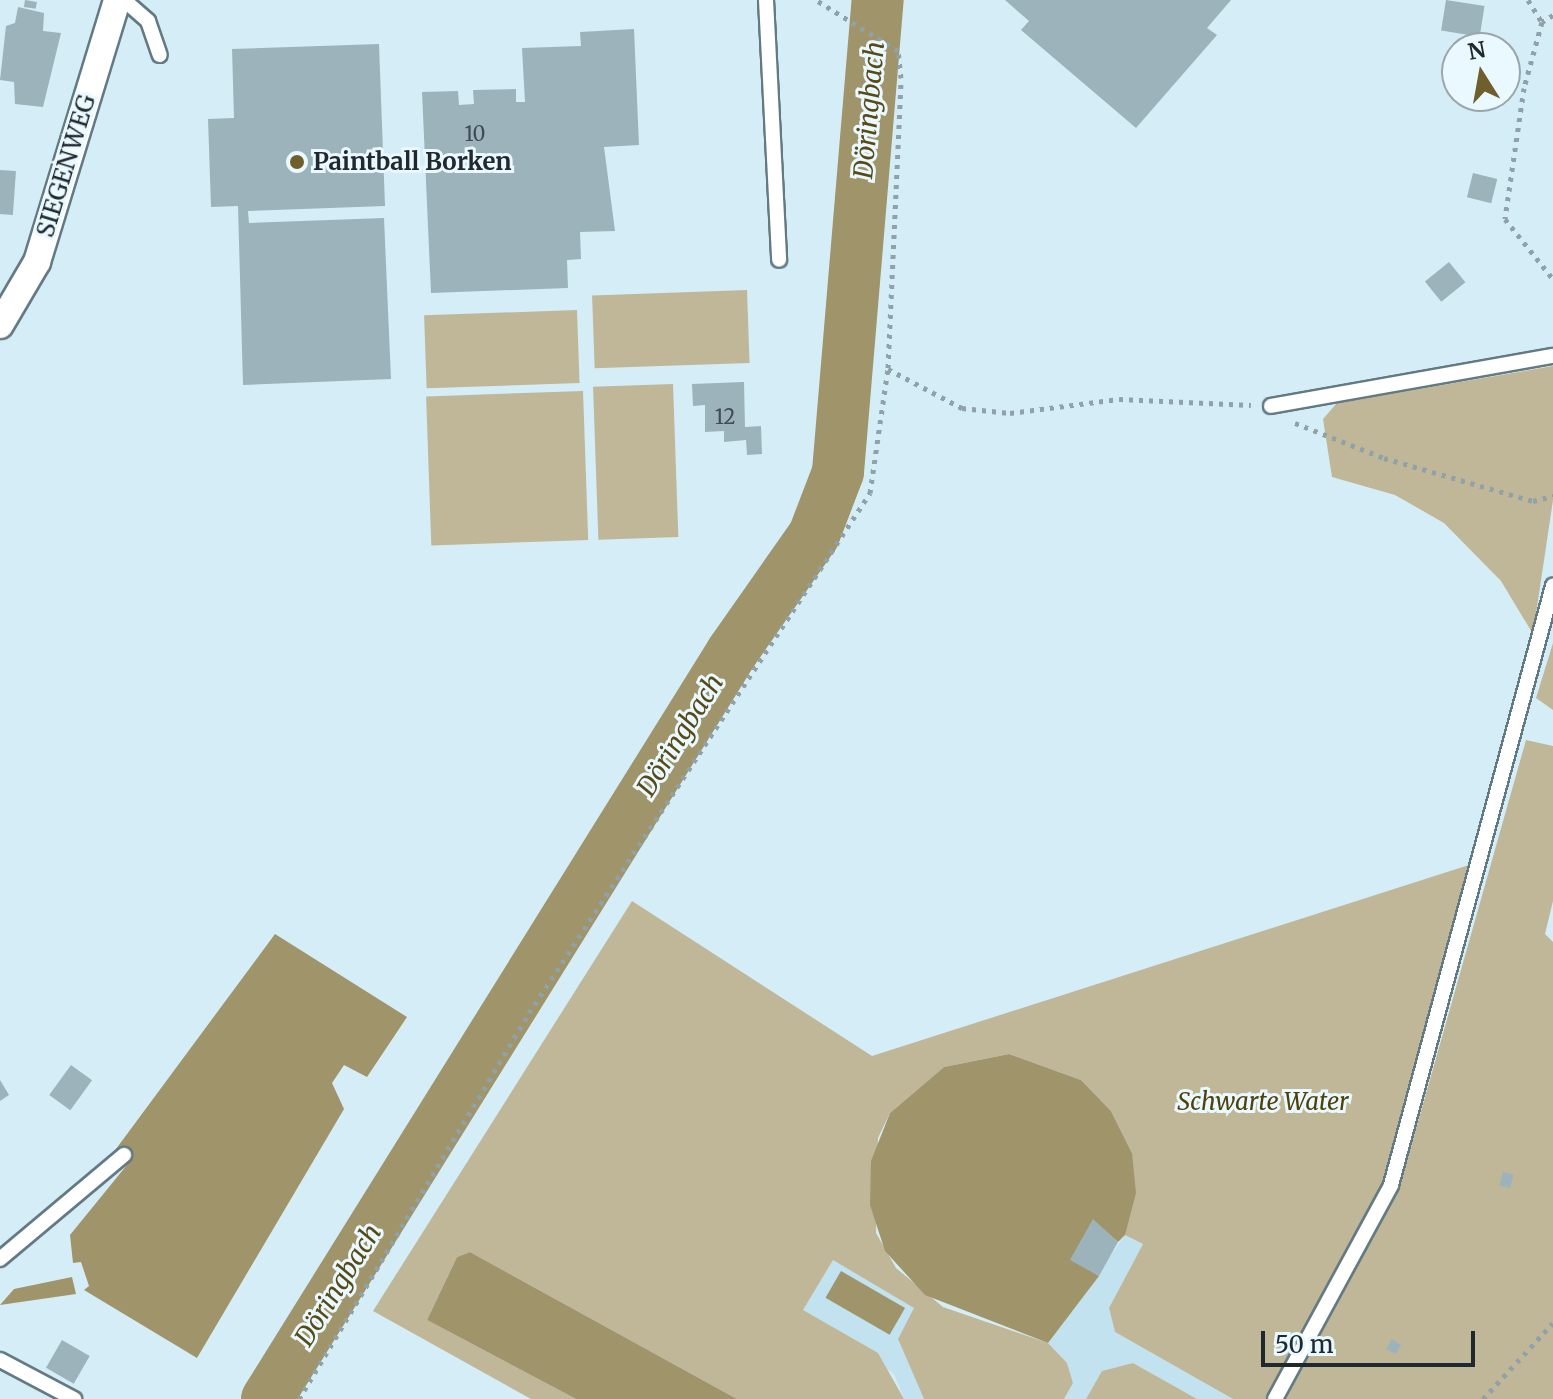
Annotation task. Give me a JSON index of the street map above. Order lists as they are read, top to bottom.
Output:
{
  "streets": {
    "street": ["SIEGENWEG"]
  },
  "water": ["Döringbach"],
  "parks": ["Schwarte Water"],
  "places": ["Paintball Borken"],
  "house_numbers": ["10", "12"],
  "scale_bar": "50 m",
  "north": "top"
}
